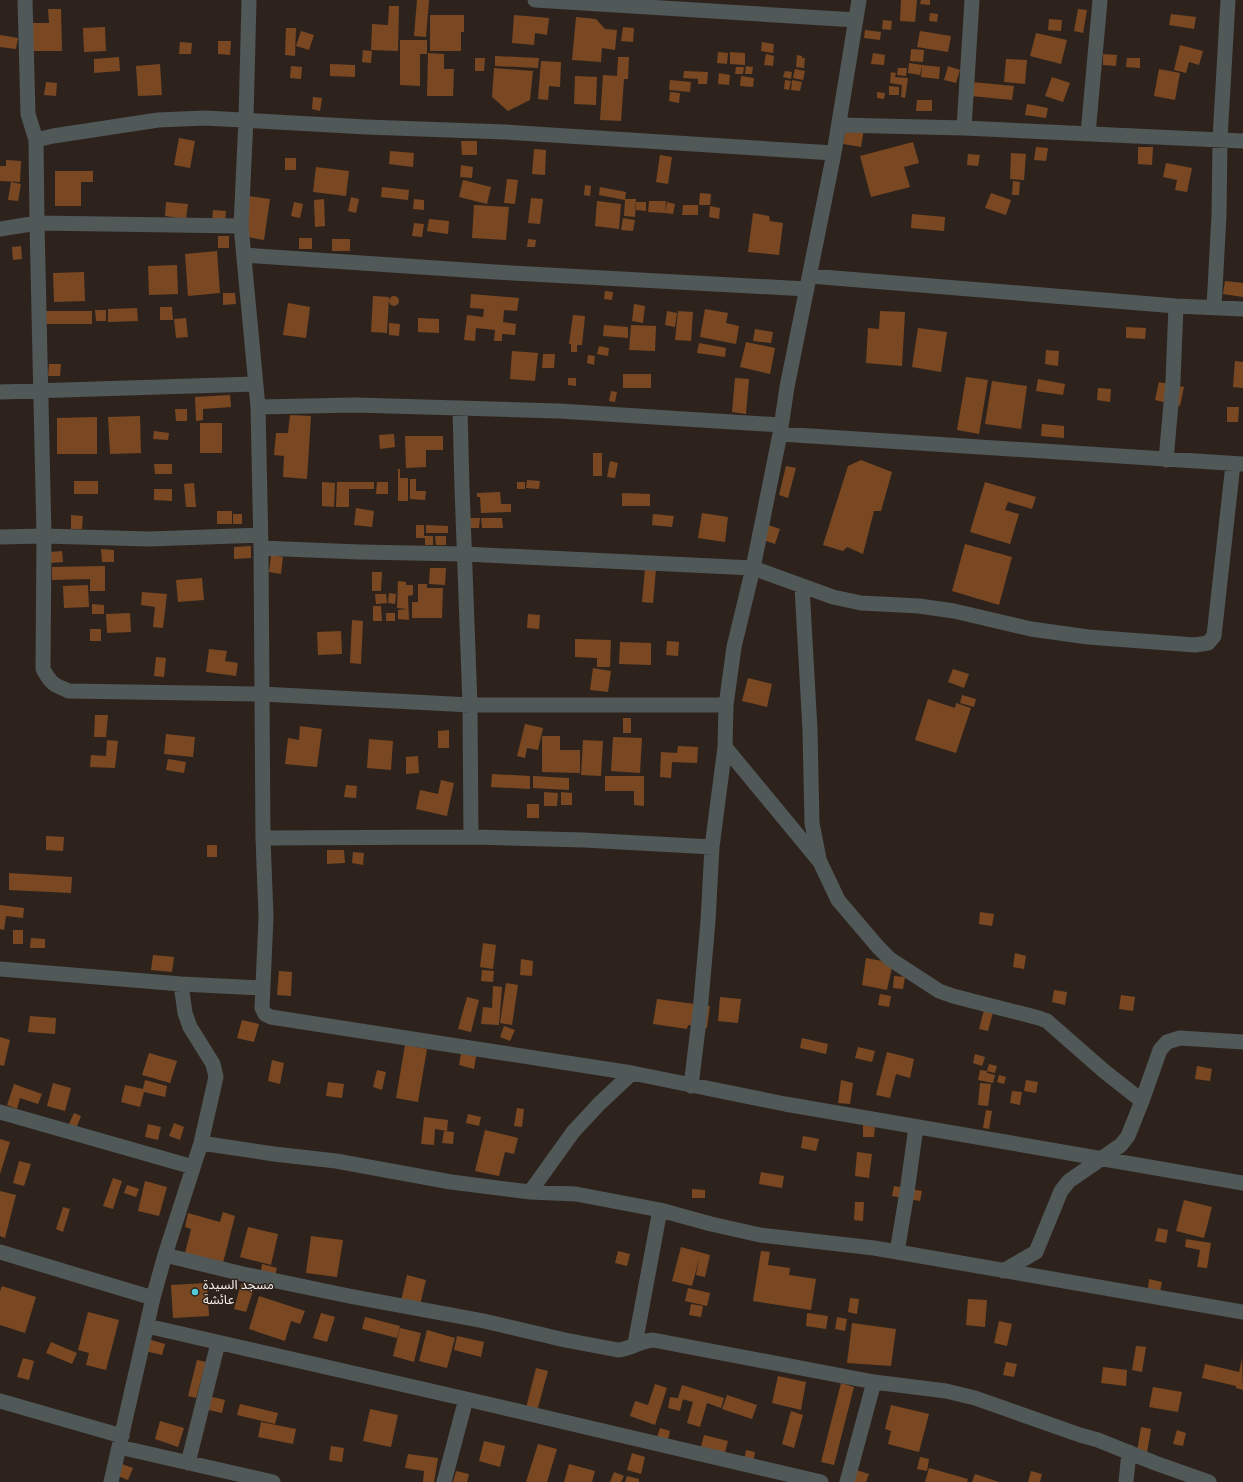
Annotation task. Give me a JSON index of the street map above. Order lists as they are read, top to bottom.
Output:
{
  "places": ["مسجد السيدة عائشة"]
}
